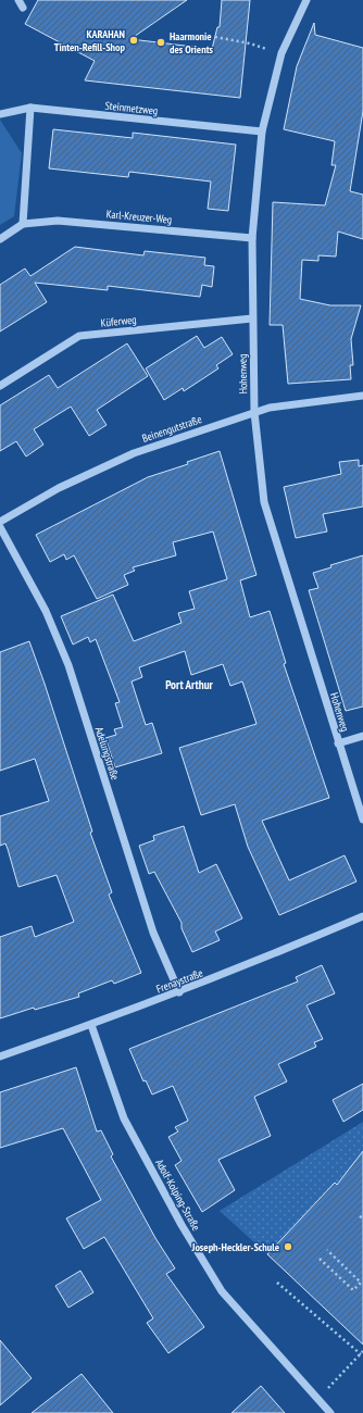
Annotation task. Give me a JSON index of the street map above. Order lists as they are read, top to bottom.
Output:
{
  "streets": {
    "street": [
      "Steinmetzweg",
      "Karl-Kreuzer-Weg",
      "Küferweg",
      "Hohenweg",
      "Beinengutstraße",
      "Adelungstraße",
      "Frenaystraße",
      "Adolf-Kolping-Straße"
    ]
  },
  "crossings": [
    ["Steinmetzweg", "Hohenweg"],
    ["Karl-Kreuzer-Weg", "Hohenweg"],
    ["Küferweg", "Hohenweg"],
    ["Hohenweg", "Beinengutstraße"],
    ["Adelungstraße", "Frenaystraße"],
    ["Frenaystraße", "Adolf-Kolping-Straße"]
  ],
  "districts": ["Port Arthur"],
  "places": ["KARAHAN Tinten-Refill-Shop", "Haarmonie des Orients", "Joseph-Heckler-Schule"]
}
